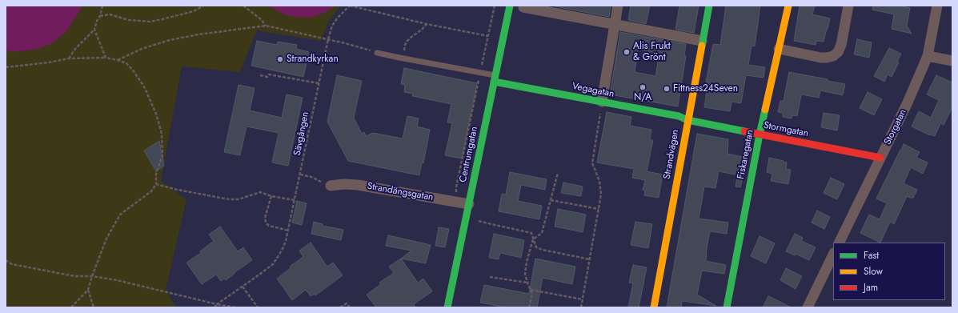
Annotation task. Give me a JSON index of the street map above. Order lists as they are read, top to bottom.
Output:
{
  "streets": {
    "street": [
      "Vegagatan",
      "Storgatan",
      "Stormgatan",
      "Centrumgatan",
      "Strandvägen",
      "Fiskaregatan",
      "Strandängsgatan"
    ],
    "path": ["Sävgången"]
  },
  "crossings": [
    ["Vegagatan", "Stormgatan"],
    ["Vegagatan", "Centrumgatan"],
    ["Vegagatan", "Strandvägen"],
    ["Storgatan", "Stormgatan"],
    ["Stormgatan", "Strandvägen"],
    ["Stormgatan", "Fiskaregatan"],
    ["Centrumgatan", "Strandängsgatan"]
  ],
  "places": [
    "Alis Frukt & Grönt",
    "Strandkyrkan",
    "N/A",
    "Fittness24Seven"
  ],
  "legend": ["Fast", "Slow", "Jam"]
}
